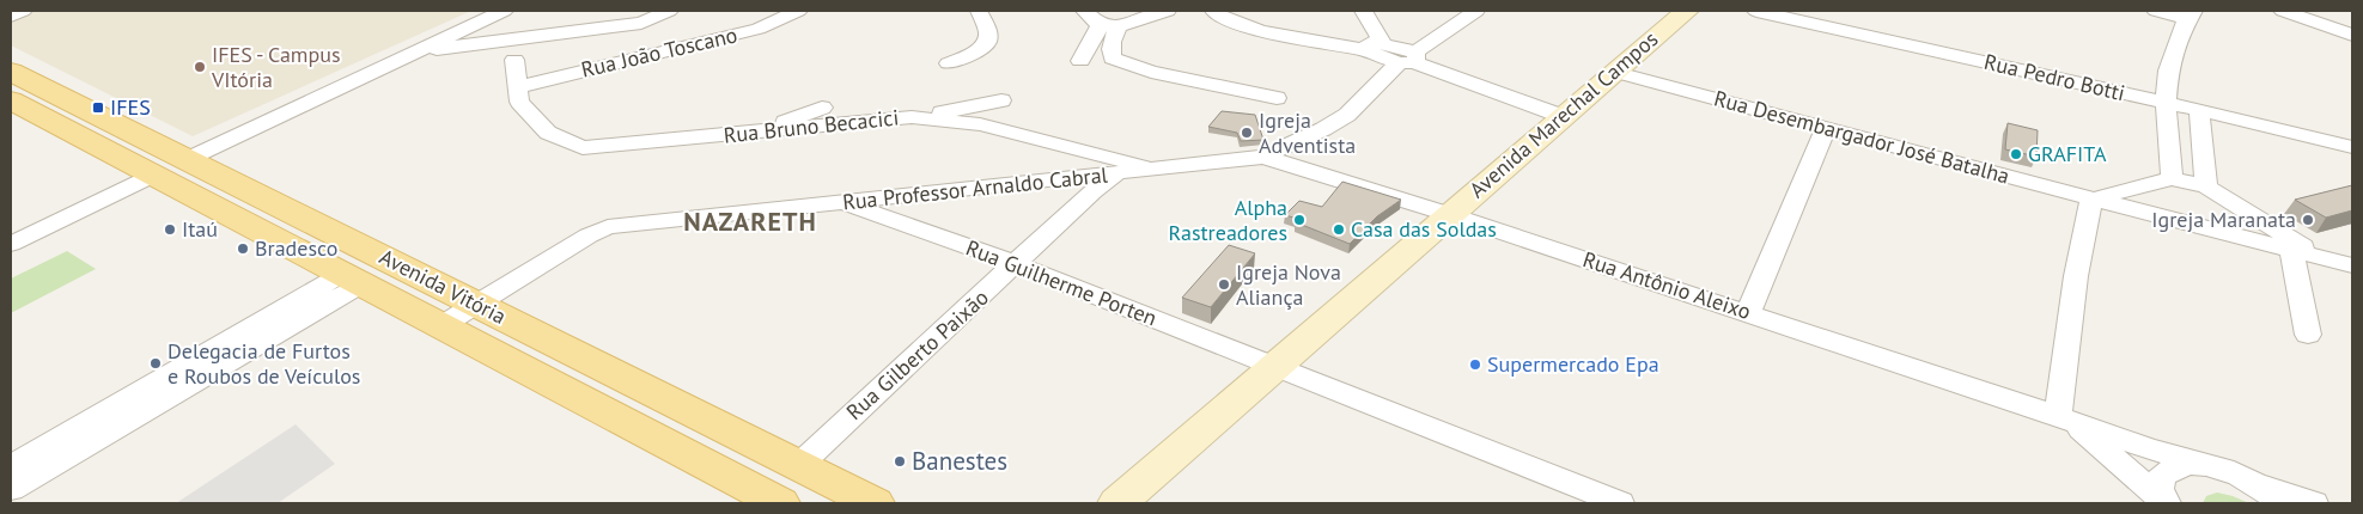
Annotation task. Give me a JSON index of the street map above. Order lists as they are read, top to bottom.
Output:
{
  "streets": {
    "main road": ["Avenida Vitória"],
    "street": [
      "Rua João Toscano",
      "Rua Pedro Botti",
      "Avenida Marechal Campos",
      "Rua Bruno Becacici",
      "Rua Desembargador José Batalha",
      "Rua Professor Arnaldo Cabral",
      "Rua Guilherme Porten",
      "Rua Antônio Aleixo",
      "Rua Gilberto Paixão"
    ]
  },
  "crossings": [
    ["Rua João Toscano", "Rua Bruno Becacici"],
    ["Avenida Marechal Campos", "Rua Desembargador José Batalha"],
    ["Avenida Marechal Campos", "Rua Guilherme Porten"],
    ["Avenida Marechal Campos", "Rua Antônio Aleixo"],
    ["Rua Bruno Becacici", "Rua Professor Arnaldo Cabral"],
    ["Rua Professor Arnaldo Cabral", "Rua Guilherme Porten"],
    ["Rua Professor Arnaldo Cabral", "Rua Antônio Aleixo"],
    ["Rua Professor Arnaldo Cabral", "Avenida Vitória"],
    ["Rua Professor Arnaldo Cabral", "Rua Gilberto Paixão"],
    ["Rua Guilherme Porten", "Rua Gilberto Paixão"],
    ["Avenida Vitória", "Rua Gilberto Paixão"]
  ],
  "districts": ["NAZARETH"],
  "places": {
    "other": [
      "IFES - Campus VItória",
      "Igreja Adventista",
      "GRAFITA",
      "Alpha Rastreadores",
      "Igreja Maranata",
      "Itaú",
      "Casa das Soldas",
      "Bradesco",
      "Igreja Nova Aliança",
      "Delegacia de Furtos e Roubos de Veículos",
      "Supermercado Epa",
      "Banestes"
    ],
    "transit": ["IFES"]
  }
}
